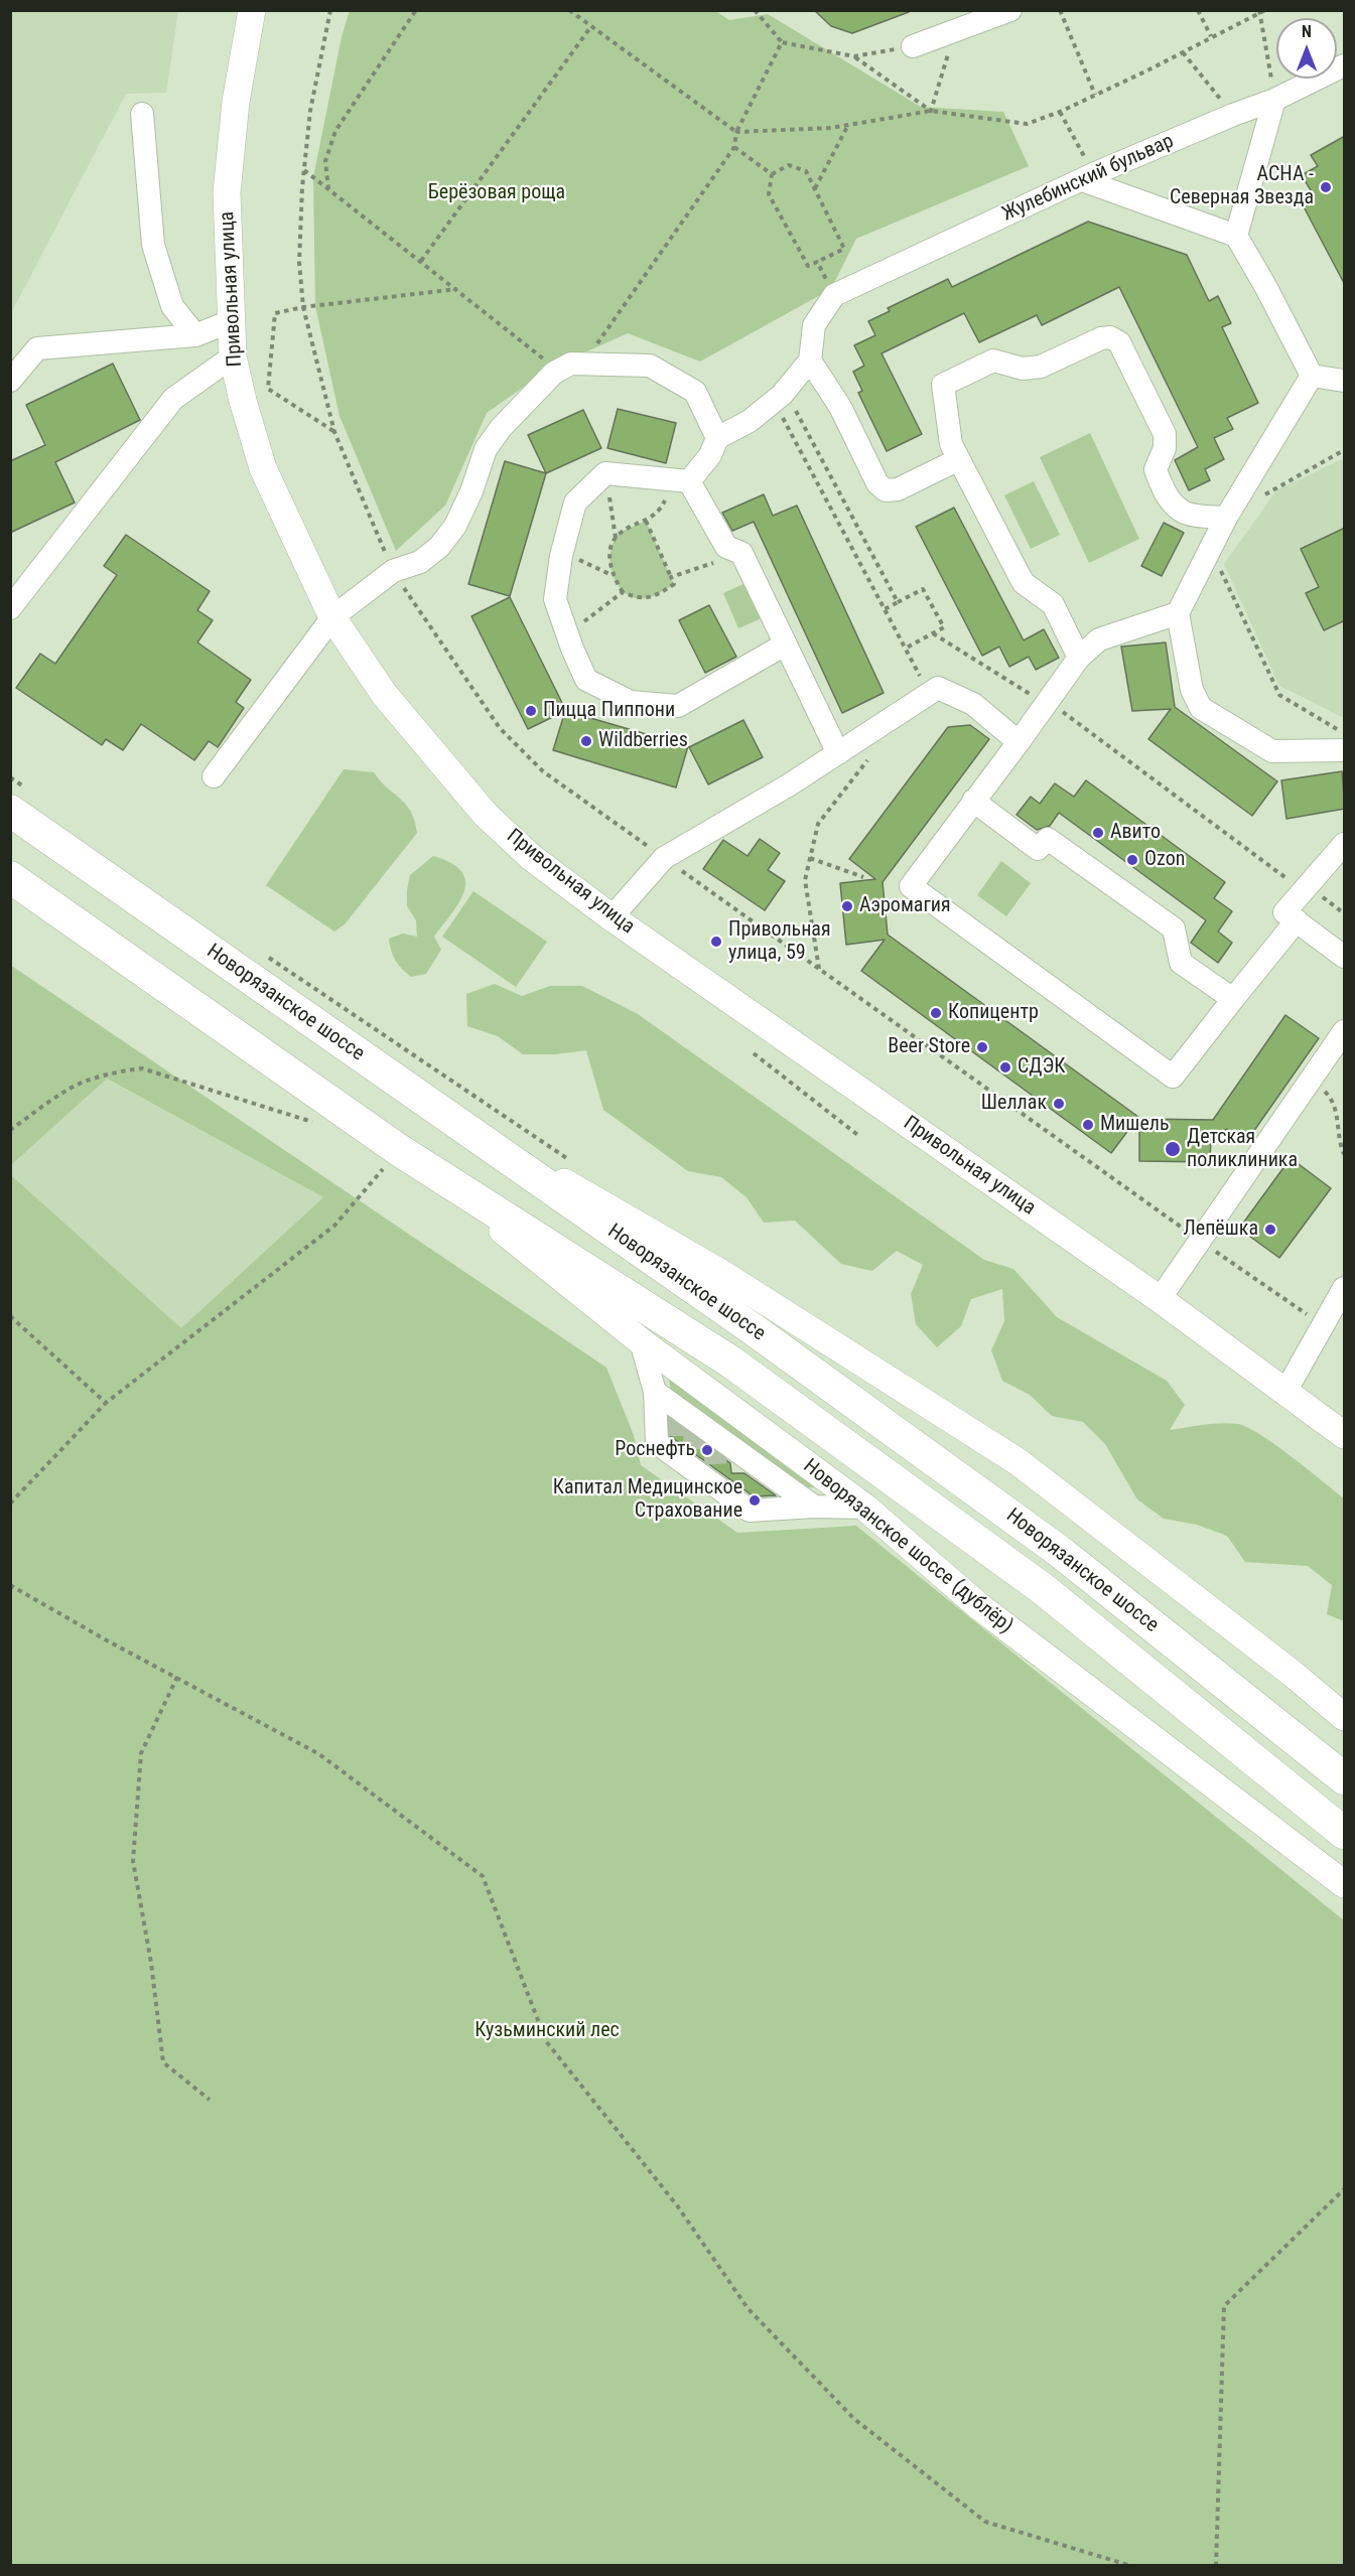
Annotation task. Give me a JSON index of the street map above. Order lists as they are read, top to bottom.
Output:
{
  "streets": {
    "highway": ["Новорязанское шоссе"],
    "main road": ["Привольная улица", "Новорязанское шоссе (дублёр)"],
    "street": ["Жулебинский бульвар"]
  },
  "crossings": [
    ["Новорязанское шоссе", "Новорязанское шоссе (дублёр)"]
  ],
  "parks": ["Берёзовая роща", "Кузьминский лес"],
  "places": [
    "АСНА - Северная Звезда",
    "Пицца Пиппони",
    "Wildberries",
    "Авито",
    "Ozon",
    "Аэромагия",
    "Привольная улица, 59",
    "Копицентр",
    "Beer Store",
    "СДЭК",
    "Шеллак",
    "Мишель",
    "Детская поликлиника",
    "Лепёшка",
    "Роснефть",
    "Капитал Медицинское Страхование"
  ],
  "north": "top"
}
